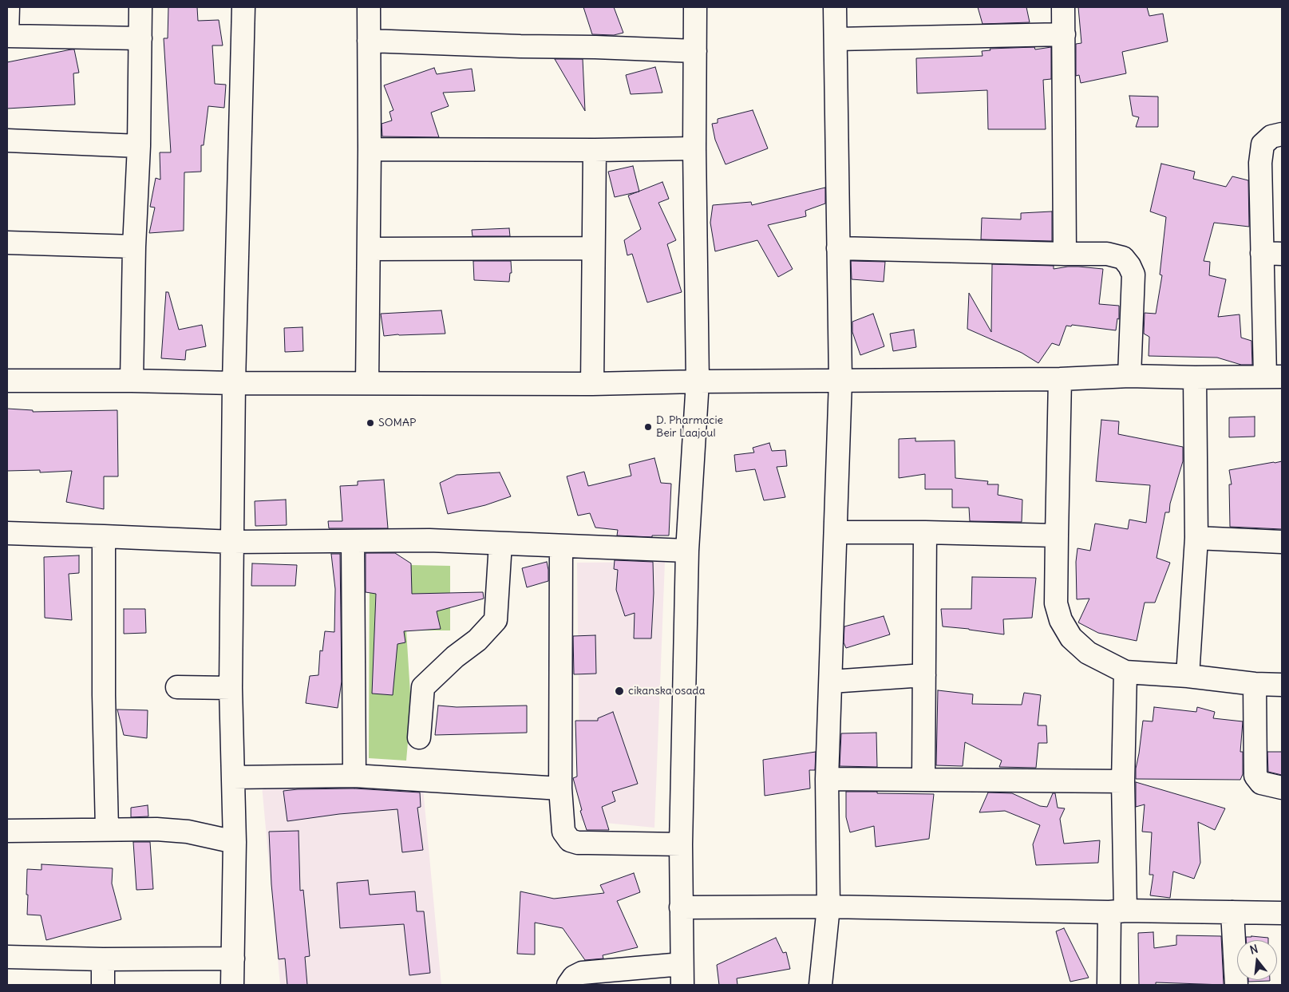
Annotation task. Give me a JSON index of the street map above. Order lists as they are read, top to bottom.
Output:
{
  "places": ["SOMAP", "D. Pharmacie Beir Laajoul", "cikanska osada"],
  "north": "top"
}
